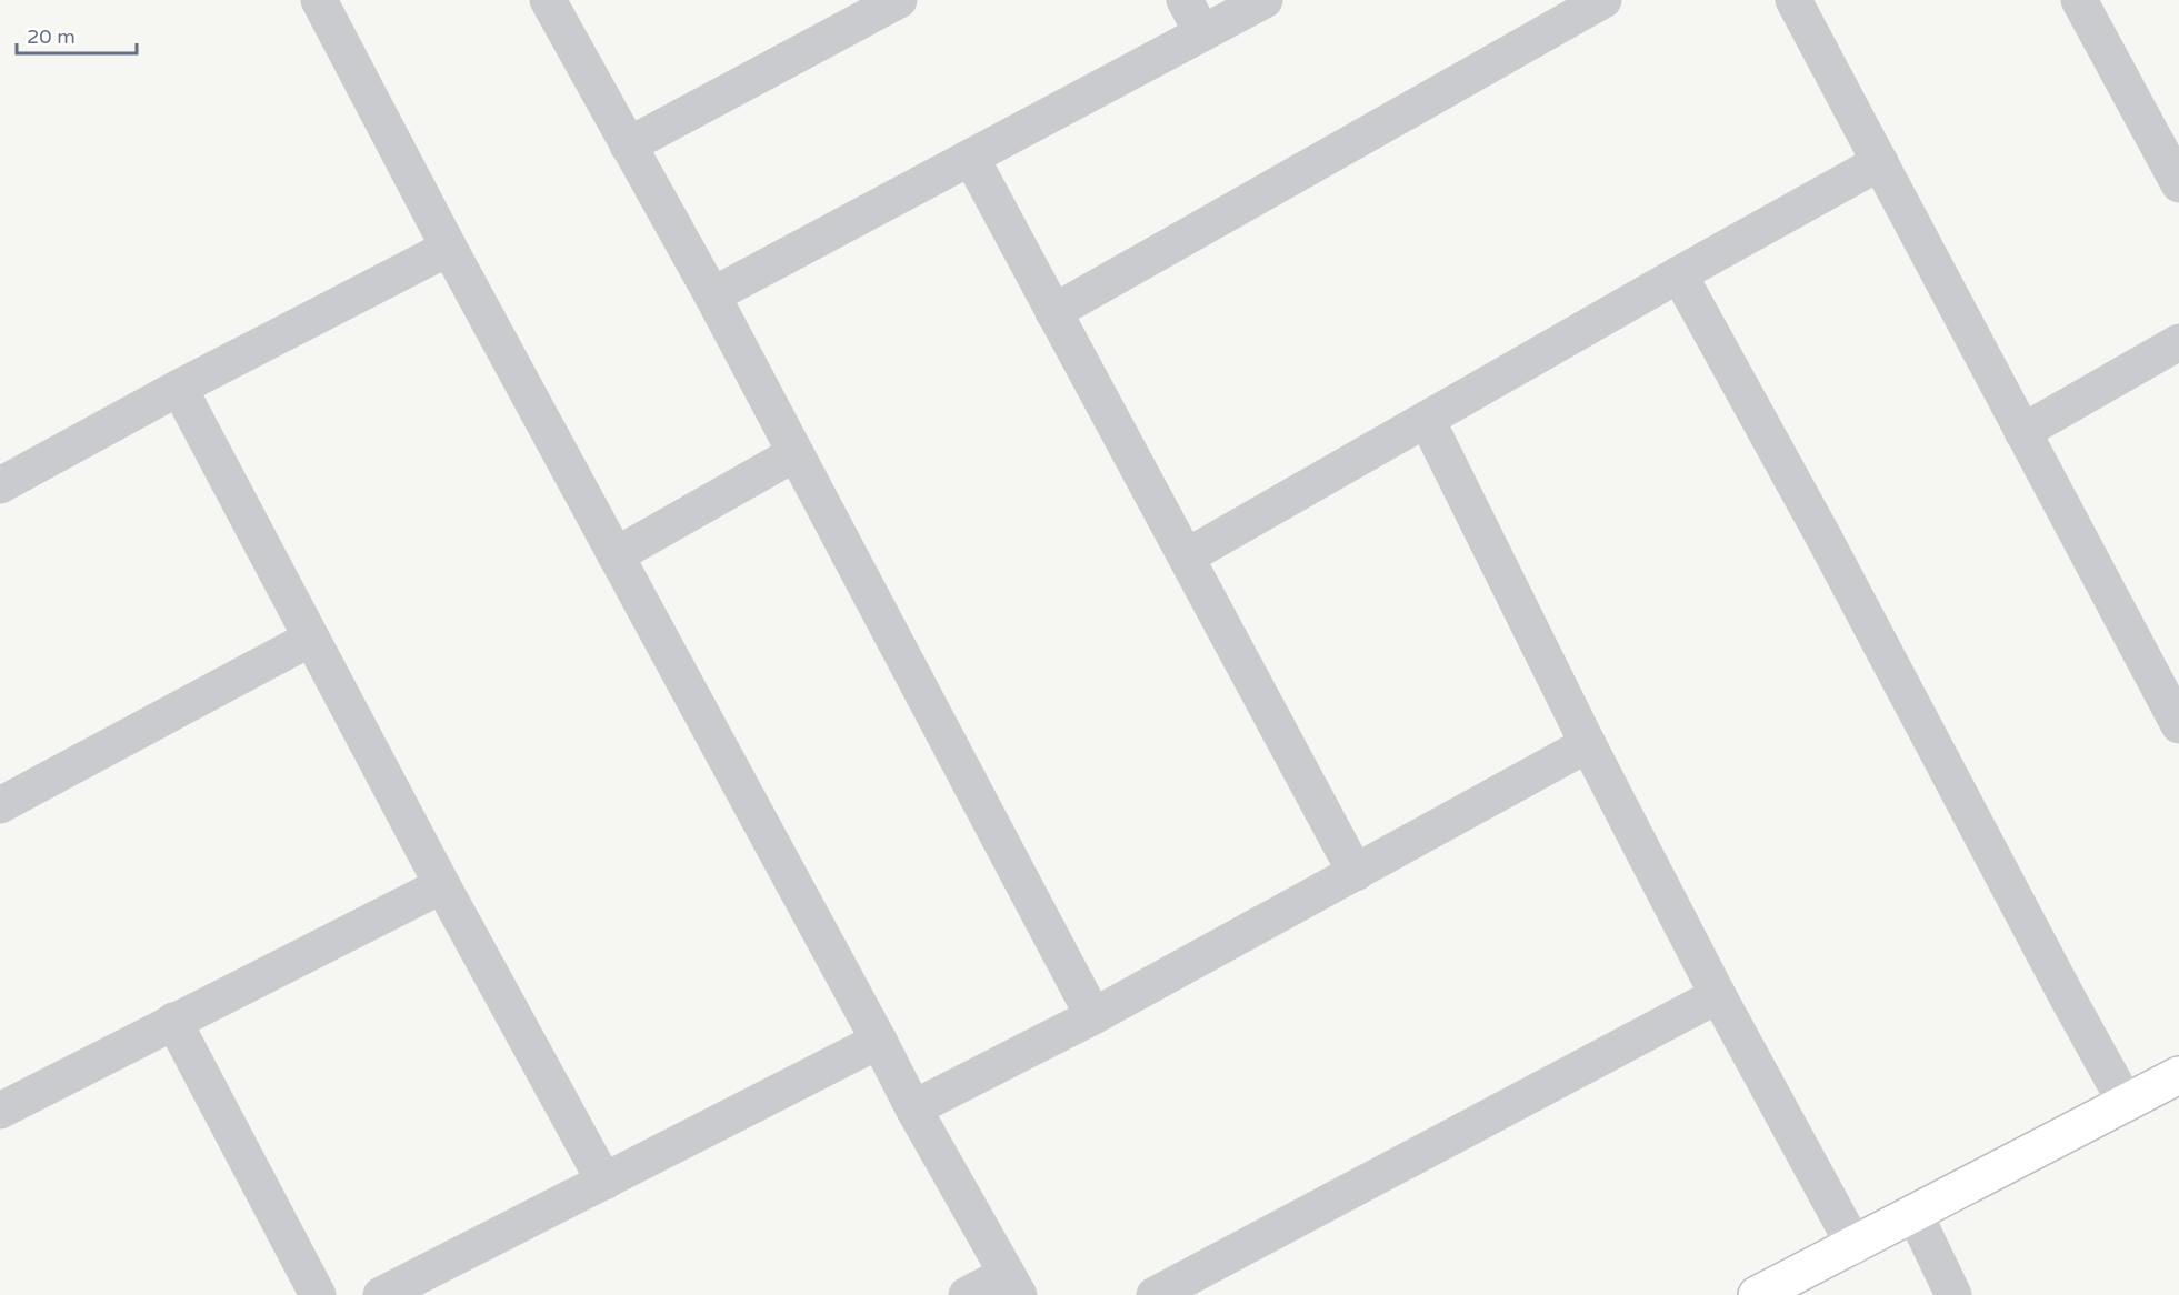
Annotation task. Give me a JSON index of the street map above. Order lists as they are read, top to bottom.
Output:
{
  "scale_bar": "20 m"
}
